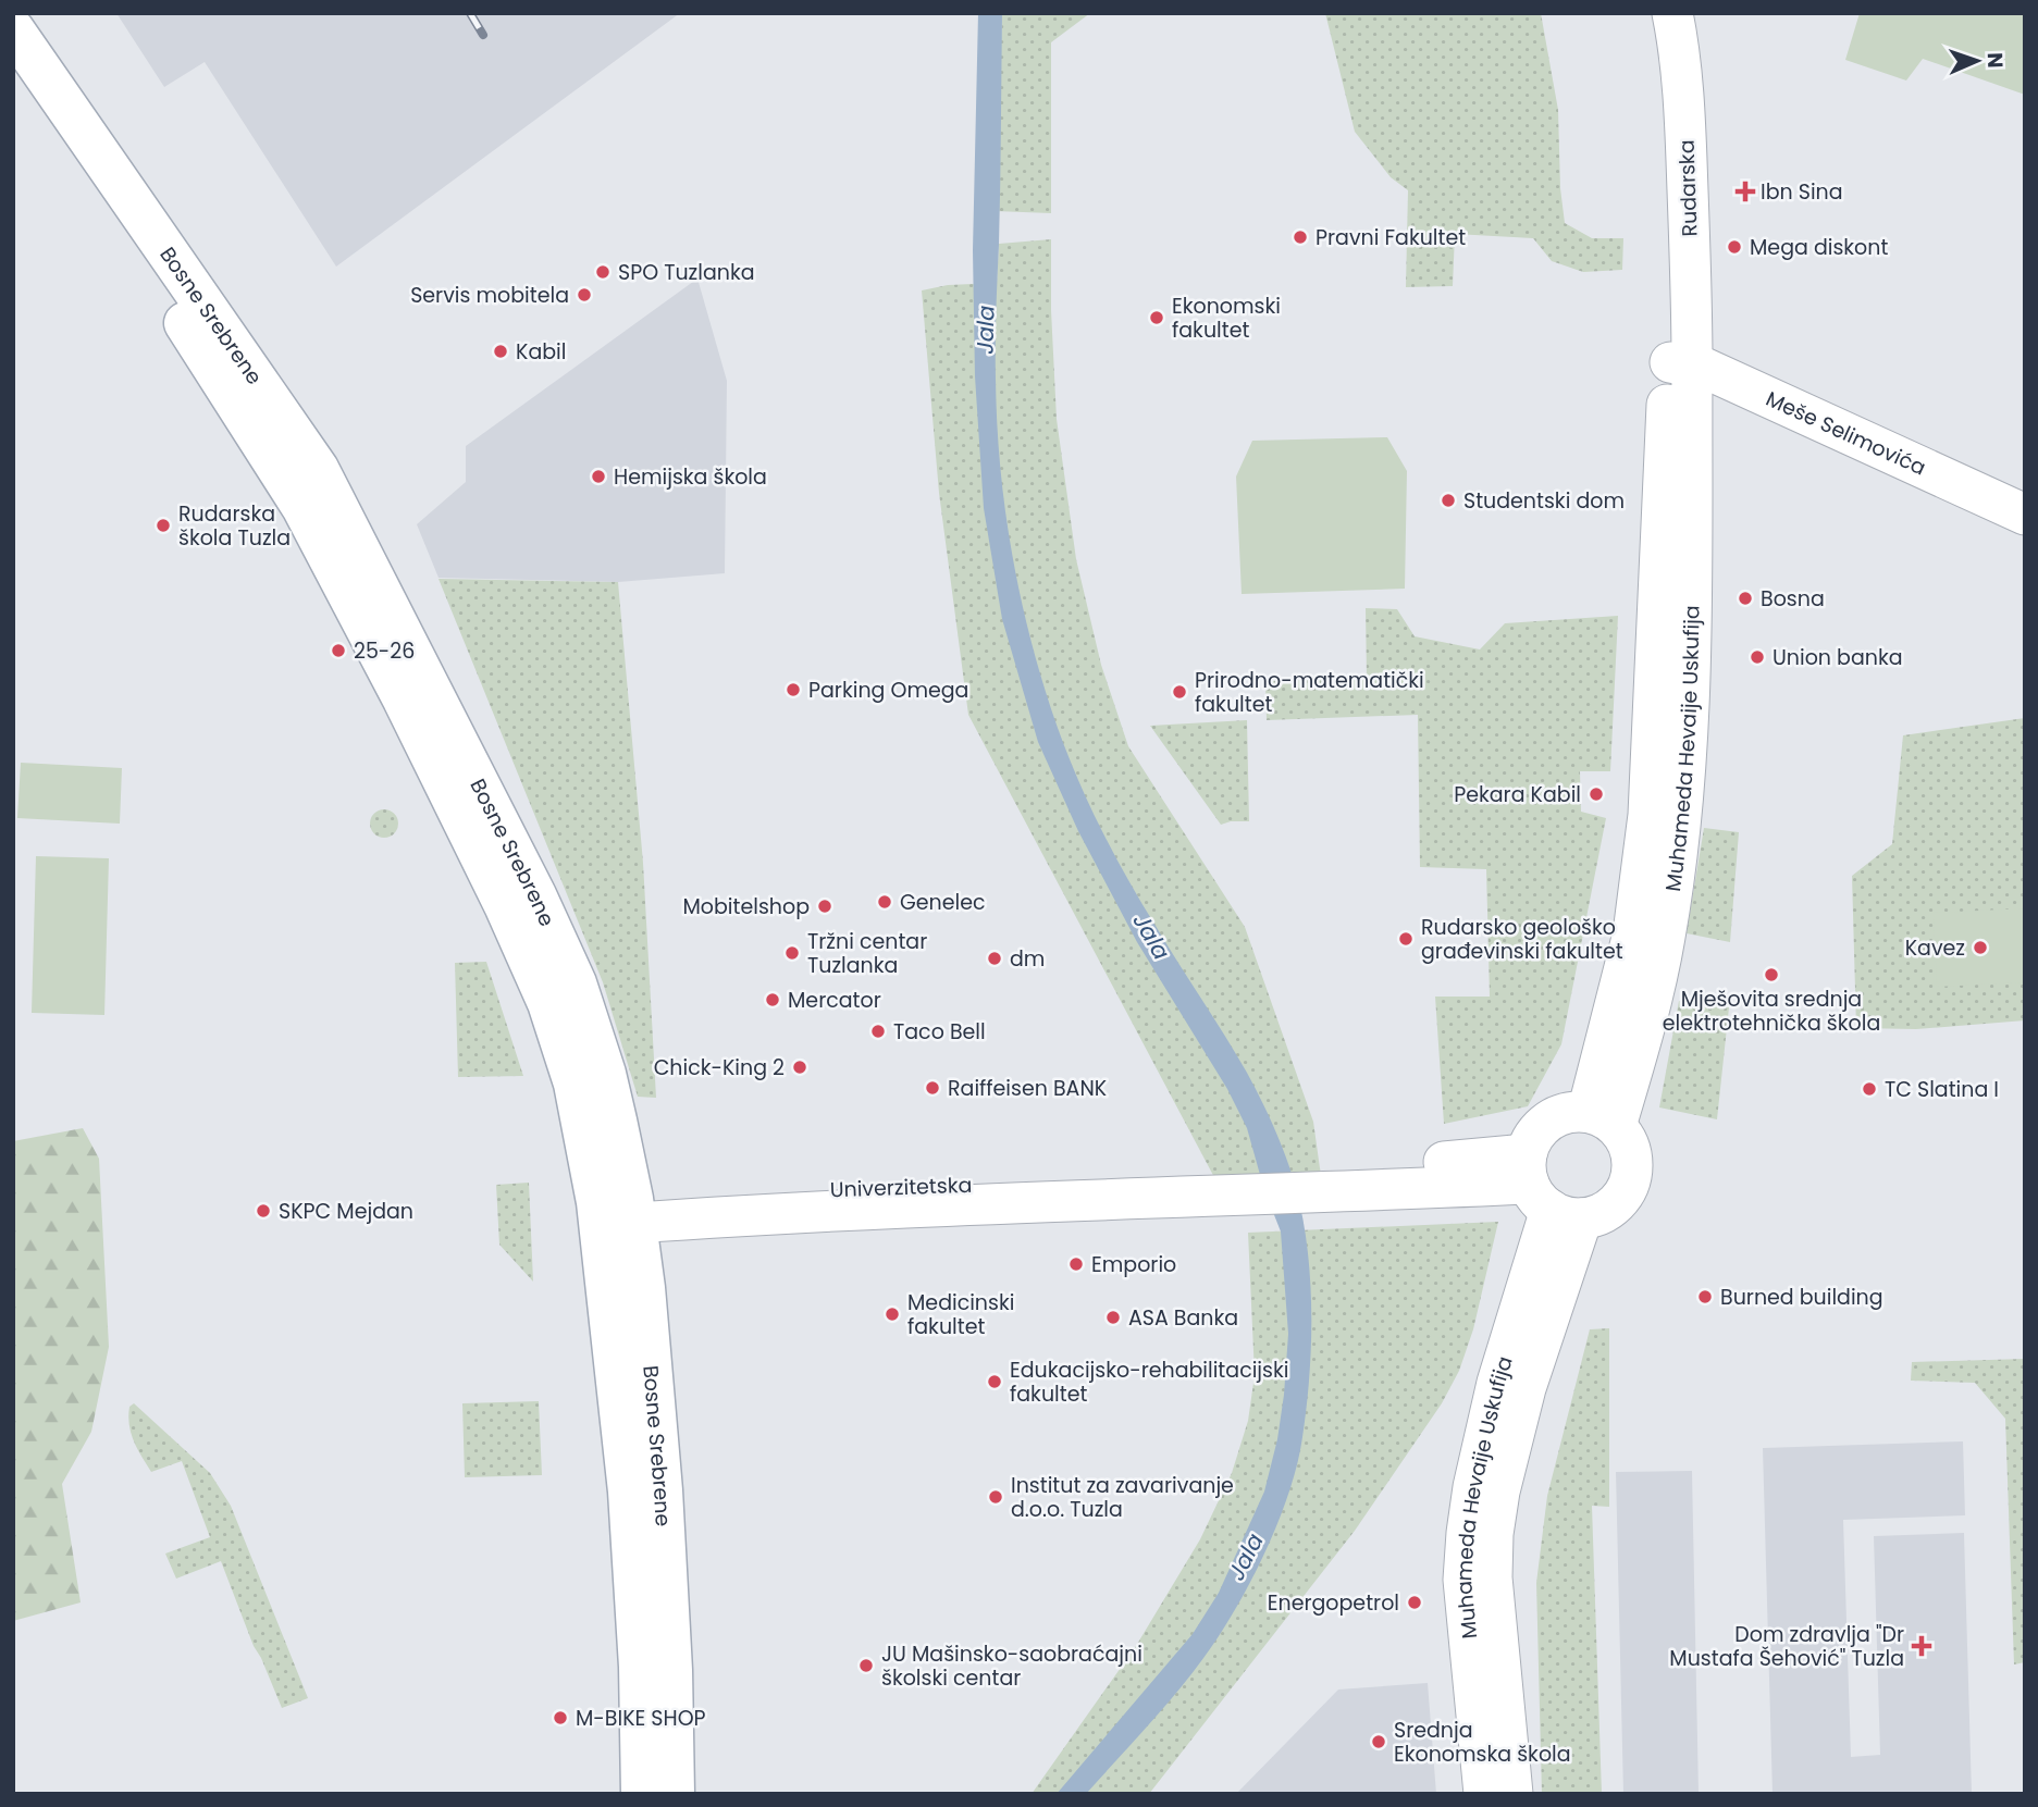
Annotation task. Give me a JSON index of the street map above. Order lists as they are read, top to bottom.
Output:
{
  "streets": {
    "main road": [
      "Rudarska",
      "Bosne Srebrene",
      "Meše Selimovića",
      "Muhameda Hevaije Uskufija",
      "Univerzitetska"
    ]
  },
  "crossings": [
    ["Rudarska", "Meše Selimovića"],
    ["Rudarska", "Muhameda Hevaije Uskufija"],
    ["Bosne Srebrene", "Univerzitetska"],
    ["Meše Selimovića", "Muhameda Hevaije Uskufija"],
    ["Muhameda Hevaije Uskufija", "Univerzitetska"]
  ],
  "water": ["Jala"],
  "places": {
    "health": ["Ibn Sina", "Dom zdravlja \"Dr Mustafa Šehović\" Tuzla"],
    "other": [
      "Pravni Fakultet",
      "Mega diskont",
      "SPO Tuzlanka",
      "Servis mobitela",
      "Ekonomski fakultet",
      "Kabil",
      "Hemijska škola",
      "Studentski dom",
      "Rudarska škola Tuzla",
      "Bosna",
      "25-26",
      "Union banka",
      "Parking Omega",
      "Prirodno-matematički fakultet",
      "Pekara Kabil",
      "Genelec",
      "Mobitelshop",
      "Rudarsko geološko građevinski fakultet",
      "Kavez",
      "Tržni centar Tuzlanka",
      "dm",
      "Mješovita srednja elektrotehnička škola",
      "Mercator",
      "Taco Bell",
      "Chick-King 2",
      "Raiffeisen BANK",
      "TC Slatina I",
      "SKPC Mejdan",
      "Emporio",
      "Burned building",
      "Medicinski fakultet",
      "ASA Banka",
      "Edukacijsko-rehabilitacijski fakultet",
      "Institut za zavarivanje d.o.o. Tuzla",
      "Energopetrol",
      "JU Mašinsko-saobraćajni školski centar",
      "M-BIKE SHOP",
      "Srednja Ekonomska škola"
    ]
  },
  "north": "right"
}
